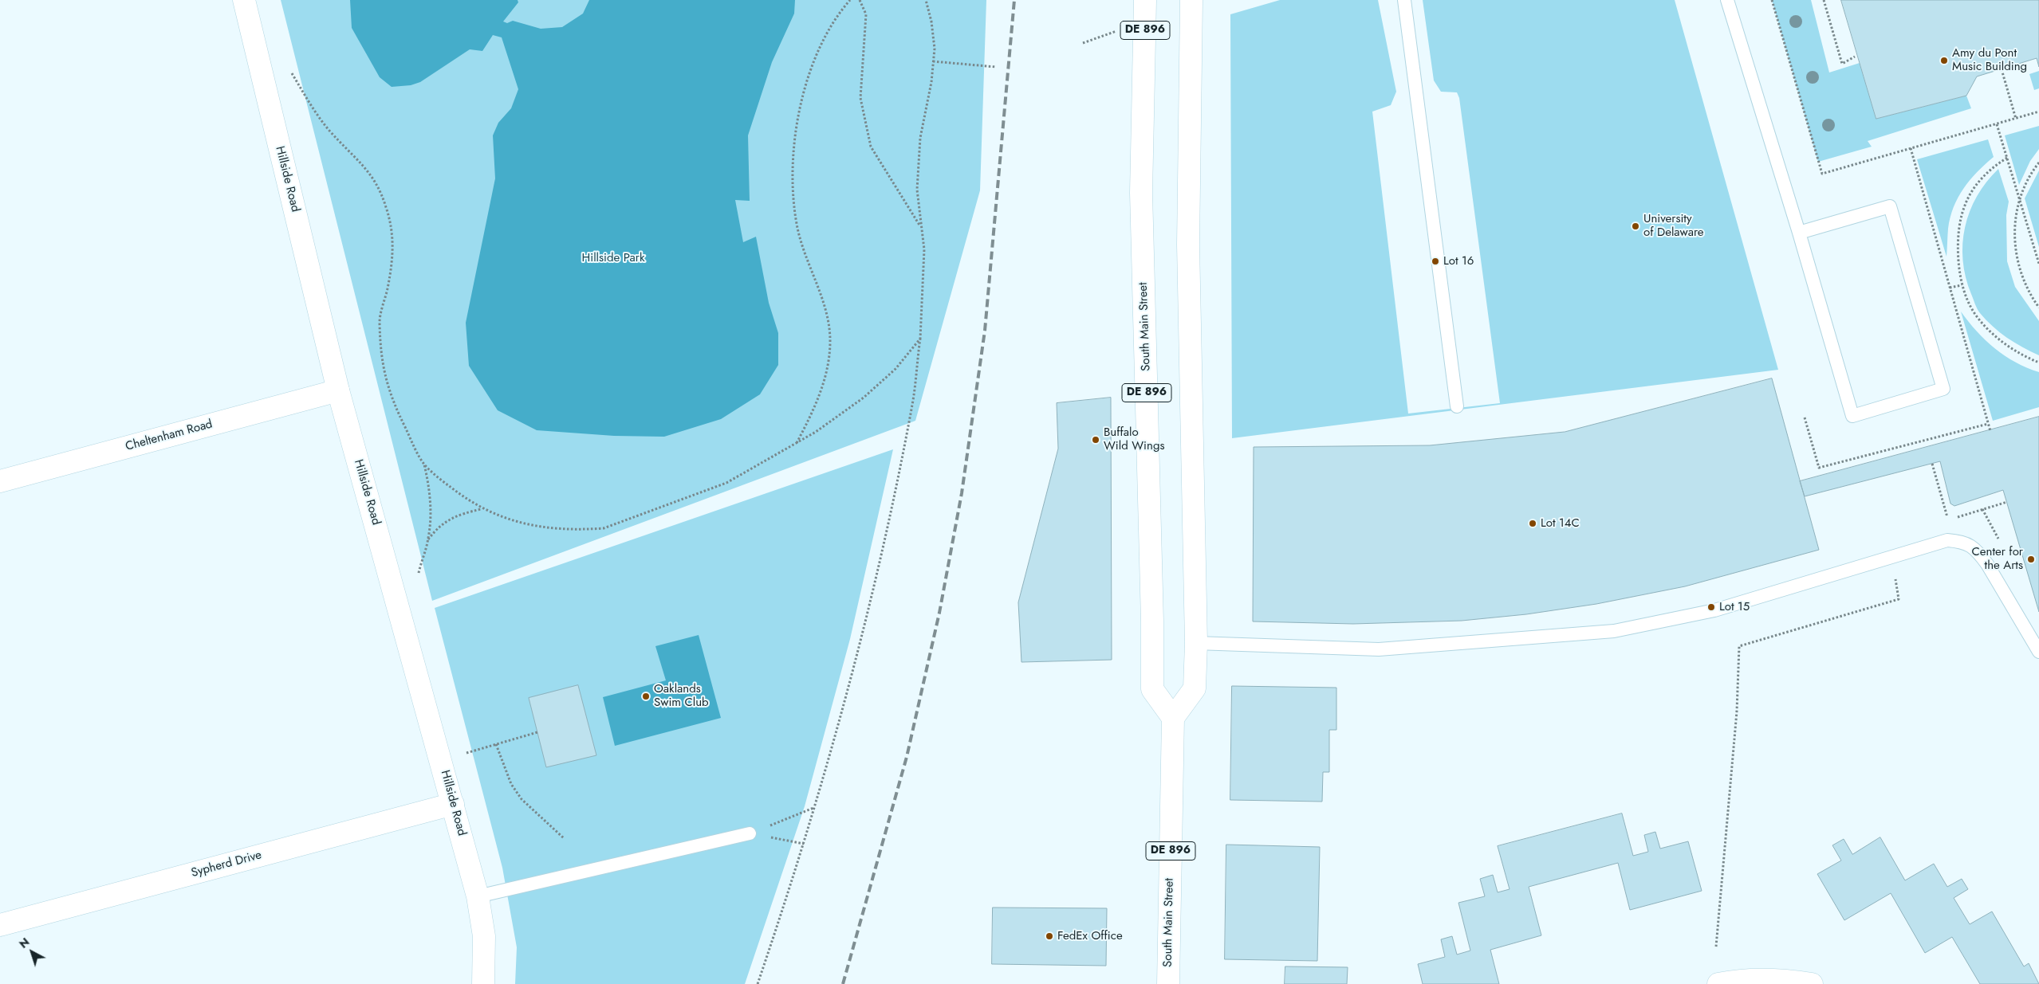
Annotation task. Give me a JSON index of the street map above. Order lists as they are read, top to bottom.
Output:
{
  "streets": {
    "street": [
      "DE 896",
      "Hillside Road",
      "South Main Street",
      "Cheltenham Road",
      "Sypherd Drive"
    ]
  },
  "crossings": [
    ["Hillside Road", "Cheltenham Road"],
    ["Hillside Road", "Sypherd Drive"]
  ],
  "parks": ["Hillside Park"],
  "places": [
    "Amy du Pont Music Building",
    "University of Delaware",
    "Lot 16",
    "Buffalo Wild Wings",
    "Lot 14C",
    "Center for the Arts",
    "Lot 15",
    "Oaklands Swim Club",
    "FedEx Office"
  ],
  "north": "top left"
}
